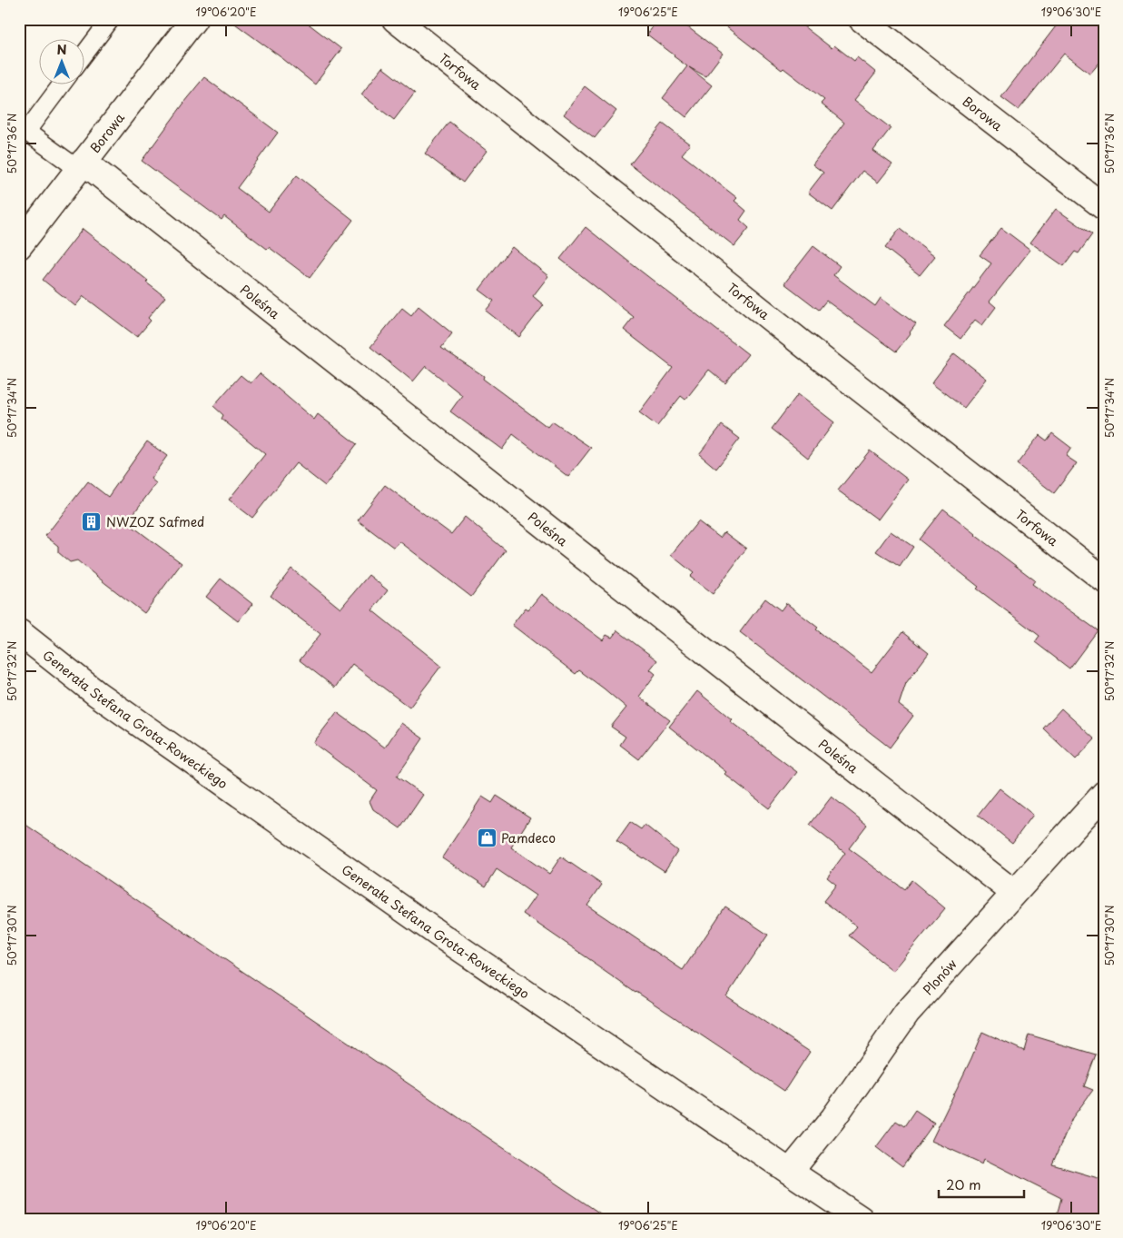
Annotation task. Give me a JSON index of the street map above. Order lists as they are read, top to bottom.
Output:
{
  "streets": {
    "street": [
      "Torfowa",
      "Borowa",
      "Poleśna",
      "Generała Stefana Grota-Roweckiego",
      "Plonów"
    ]
  },
  "crossings": [
    ["Borowa", "Poleśna"],
    ["Poleśna", "Plonów"],
    ["Generała Stefana Grota-Roweckiego", "Plonów"]
  ],
  "places": {
    "building": ["NWZOZ Safmed"],
    "shop": ["Pamdeco"]
  },
  "scale_bar": "20 m",
  "north": "top",
  "coordinates": [
    "19°06'20\"E",
    "19°06'25\"E",
    "19°06'30\"E",
    "50°17'36\"N",
    "50°17'34\"N",
    "50°17'32\"N",
    "50°17'30\"N"
  ]
}
